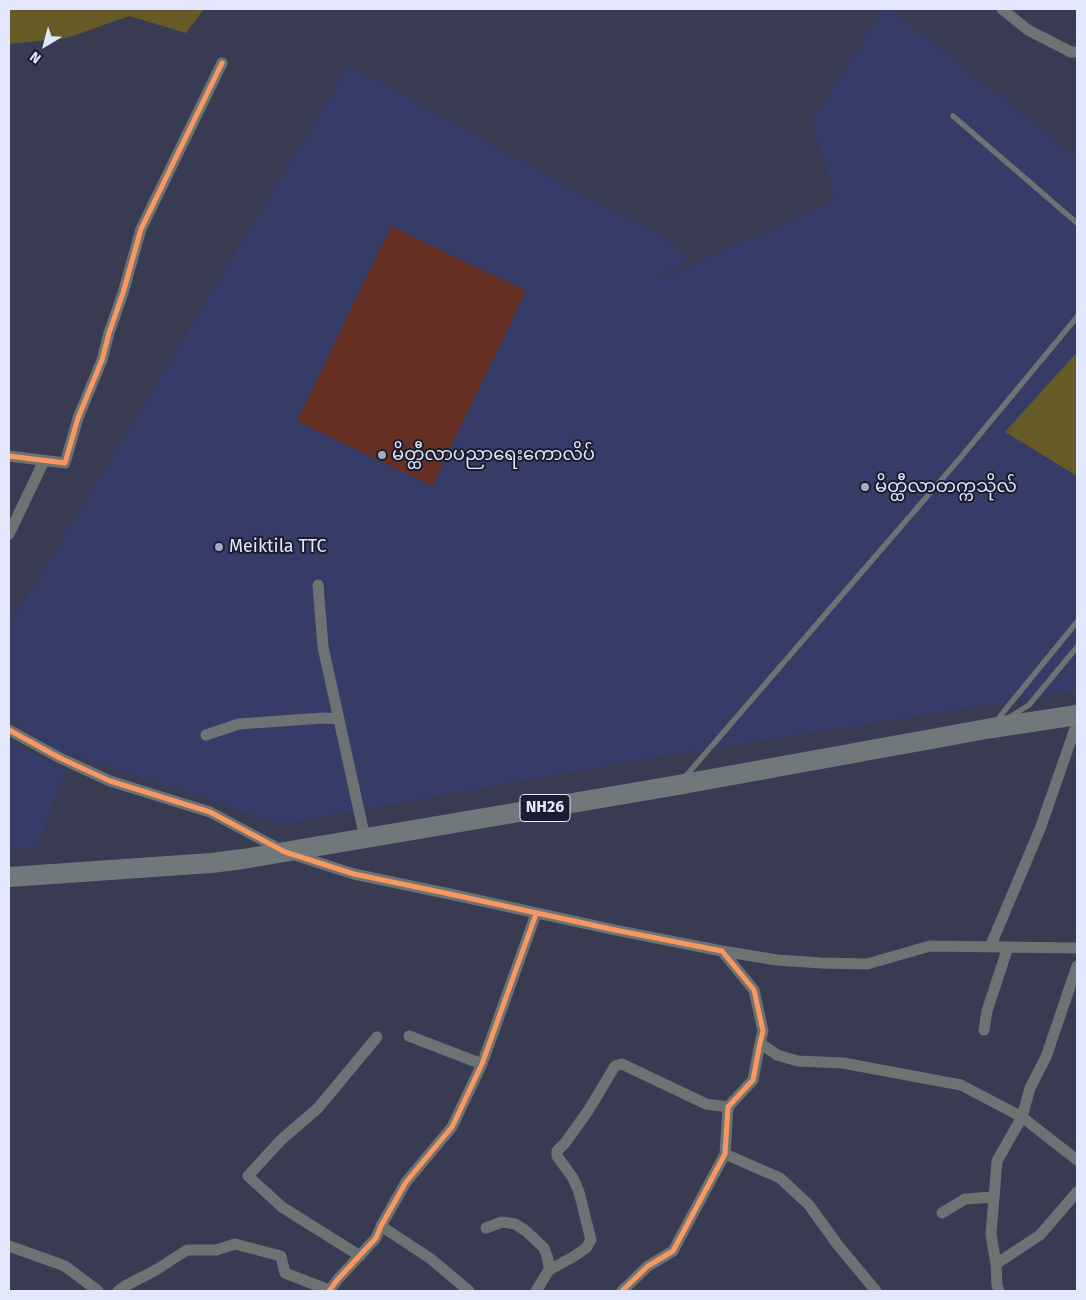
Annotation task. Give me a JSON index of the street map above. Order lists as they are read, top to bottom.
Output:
{
  "streets": {
    "highway": ["NH26"]
  },
  "places": ["မိတ္ထီလာပညာရေးကောလိပ်", "မိတ္ထီလာတက္ကသိုလ်", "Meiktila TTC"],
  "north": "bottom left"
}
